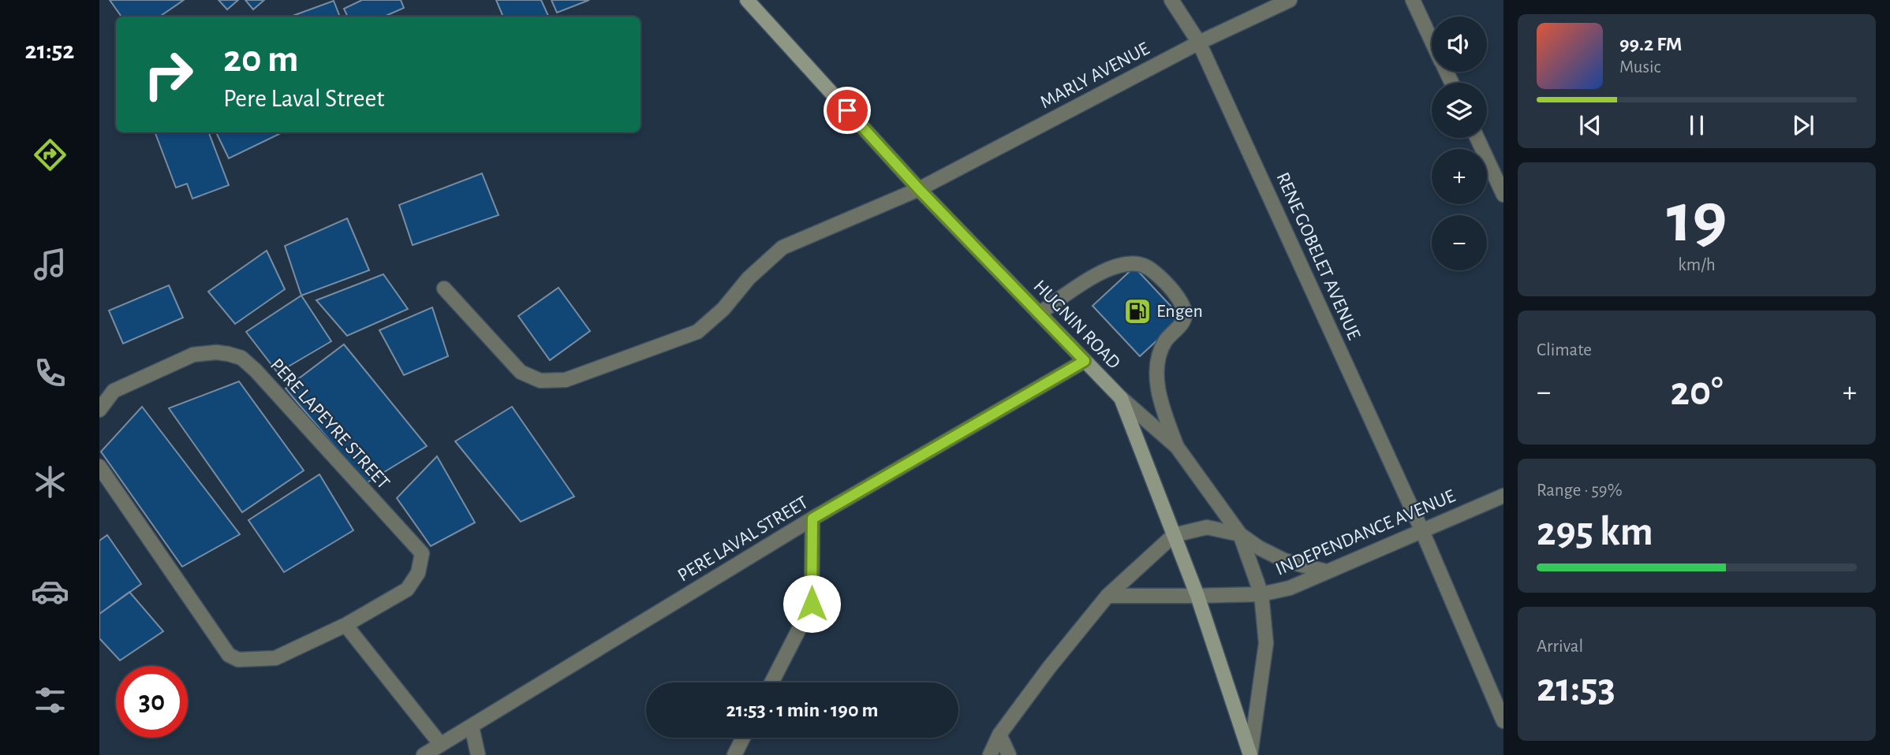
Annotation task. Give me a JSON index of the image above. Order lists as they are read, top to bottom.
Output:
{
  "streets": {
    "main road": ["HUGNIN ROAD"],
    "street": [
      "MARLY AVENUE",
      "RENE GOBELET AVENUE",
      "PERE LAPEYRE STREET",
      "INDEPENDANCE AVENUE",
      "PERE LAVAL STREET"
    ]
  },
  "crossings": [
    ["MARLY AVENUE", "RENE GOBELET AVENUE"],
    ["MARLY AVENUE", "HUGNIN ROAD"],
    ["RENE GOBELET AVENUE", "INDEPENDANCE AVENUE"],
    ["HUGNIN ROAD", "INDEPENDANCE AVENUE"],
    ["HUGNIN ROAD", "PERE LAVAL STREET"]
  ],
  "places": {
    "fuel station": ["Engen"]
  },
  "page": {
    "tabs": "21:52",
    "map_buttons": ["+", "−"],
    "turn": ["20 m", "Pere Laval Street"],
    "song": ["99.2 FM", "Music"],
    "tile": [
      ["19", "km/h"],
      "Climate",
      ["Range · 59%", "295 km"],
      ["Arrival", "21:53"]
    ],
    "heat": ["−", "20°", "+"],
    "limit": "30",
    "trip": "21:53 · 1 min · 190 m"
  }
}
